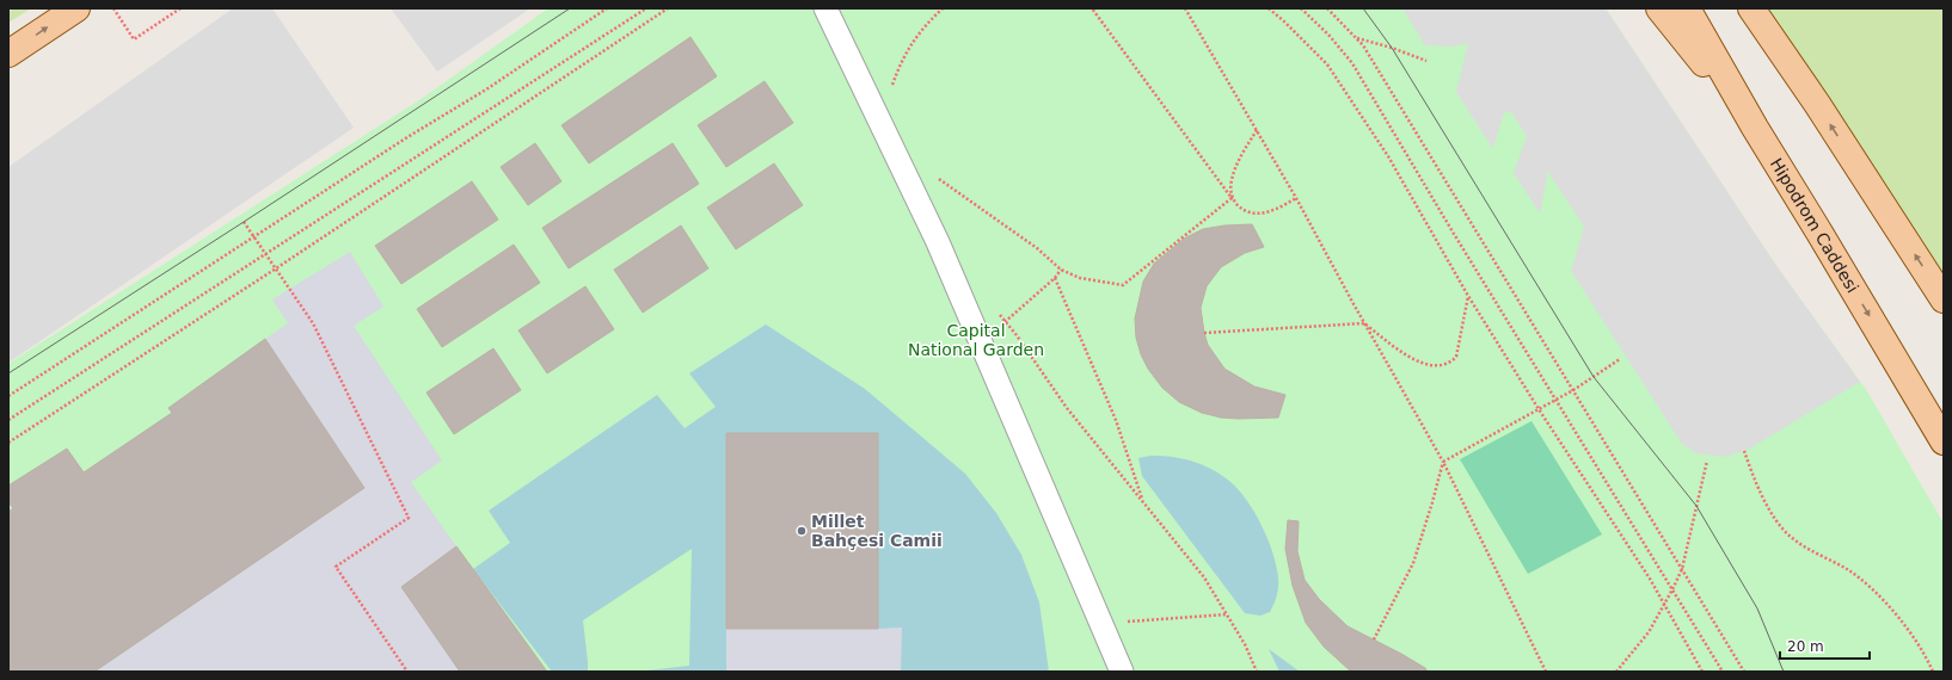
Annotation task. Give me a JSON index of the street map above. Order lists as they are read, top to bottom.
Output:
{
  "streets": {
    "main road": ["Hipodrom Caddesi"]
  },
  "parks": ["Capital National Garden"],
  "places": ["Millet Bahçesi Camii"],
  "scale_bar": "20 m"
}
